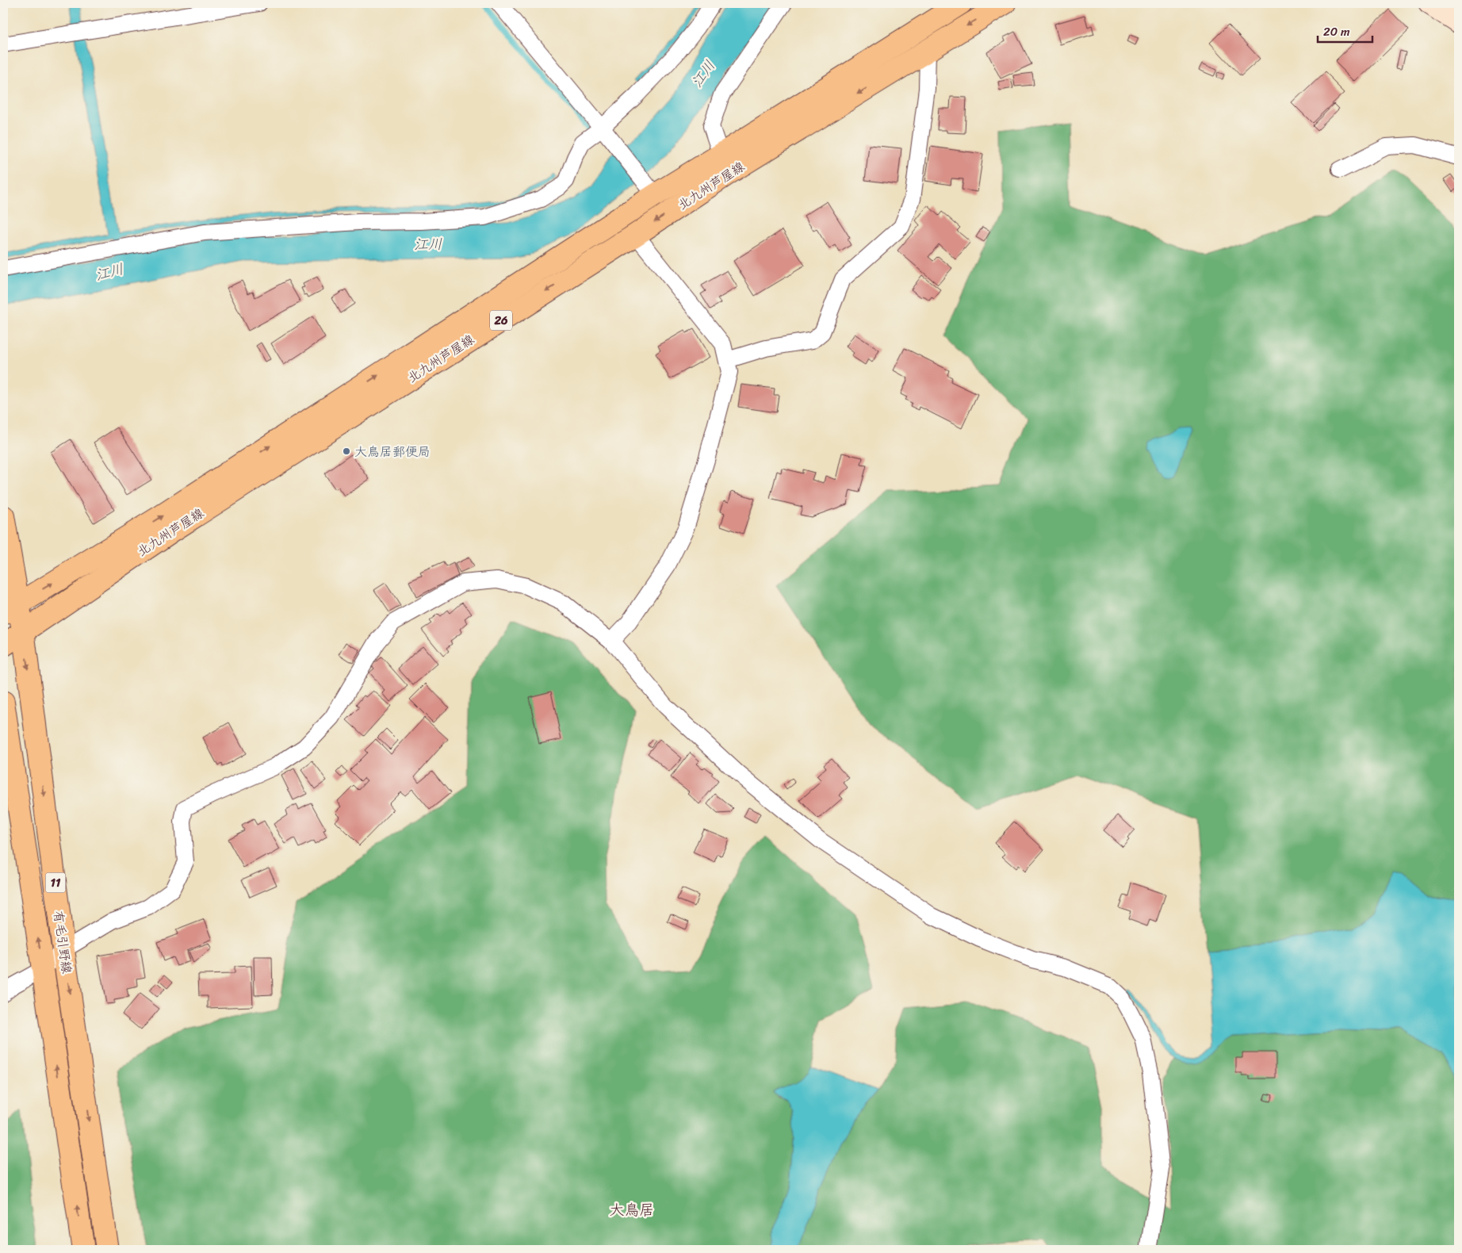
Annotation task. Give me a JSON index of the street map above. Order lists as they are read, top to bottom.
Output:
{
  "streets": {
    "main road": [
      "北九州芦屋線",
      "26",
      "11",
      "有毛引野線"
    ]
  },
  "crossings": [
    ["北九州芦屋線", "有毛引野線"]
  ],
  "districts": ["大鳥居"],
  "water": ["江川"],
  "places": ["大鳥居郵便局"],
  "scale_bar": "20 m"
}
